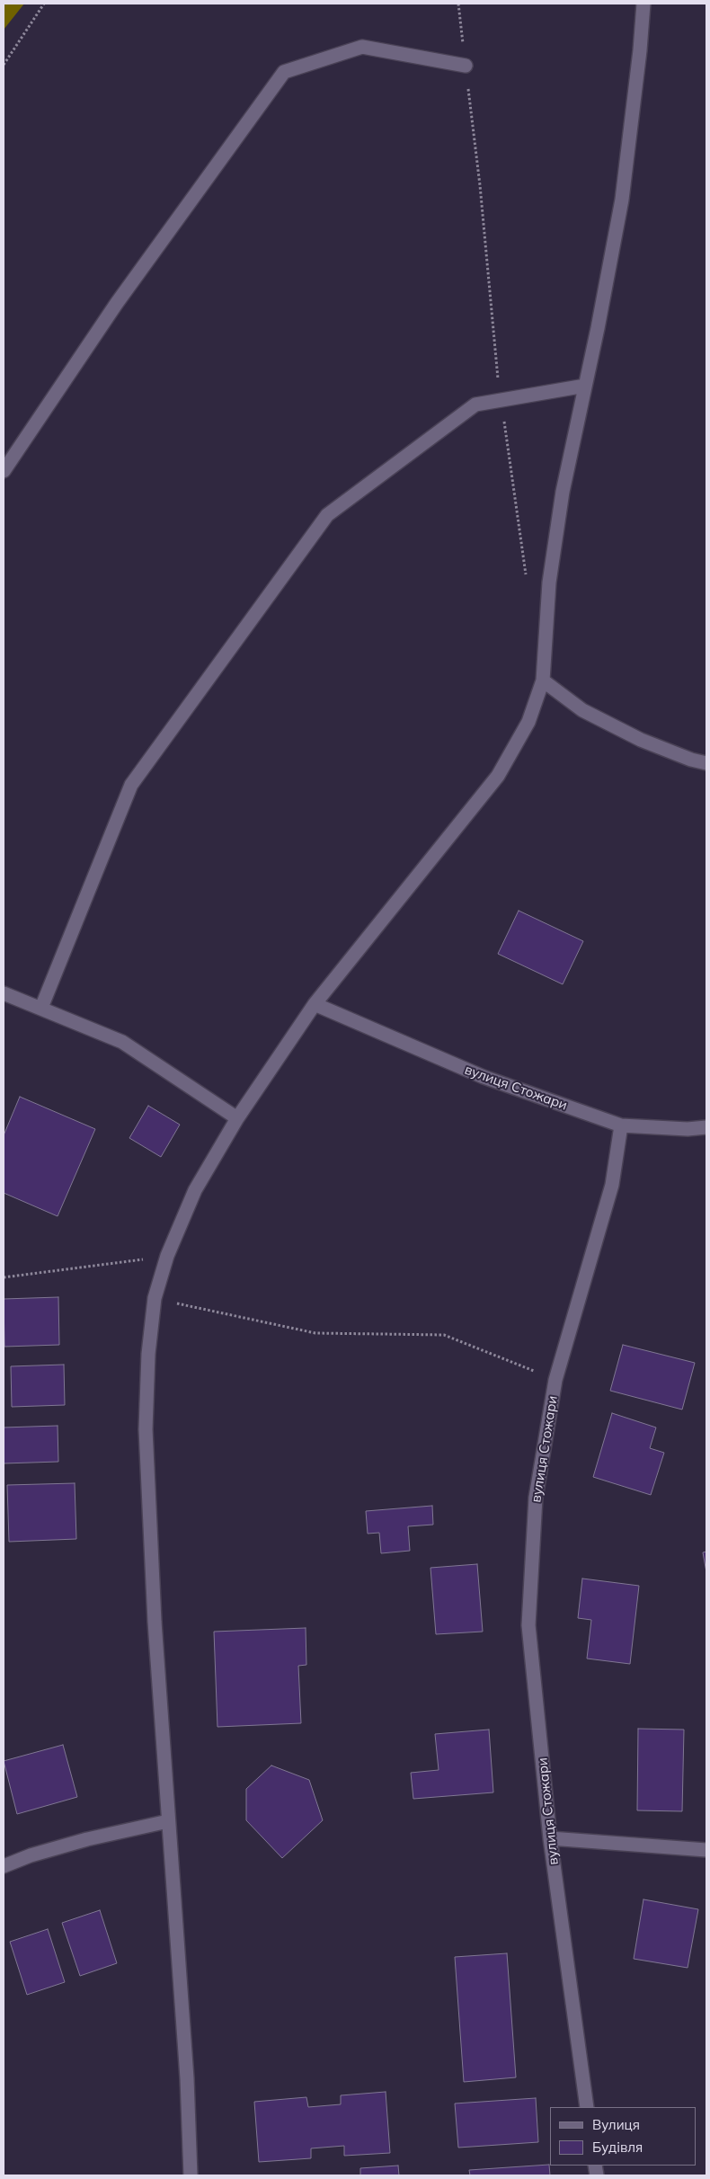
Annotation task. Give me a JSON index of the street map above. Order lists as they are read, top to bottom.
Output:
{
  "streets": {
    "street": ["вулиця Стожари"]
  },
  "legend": ["Вулиця", "Будівля"]
}
